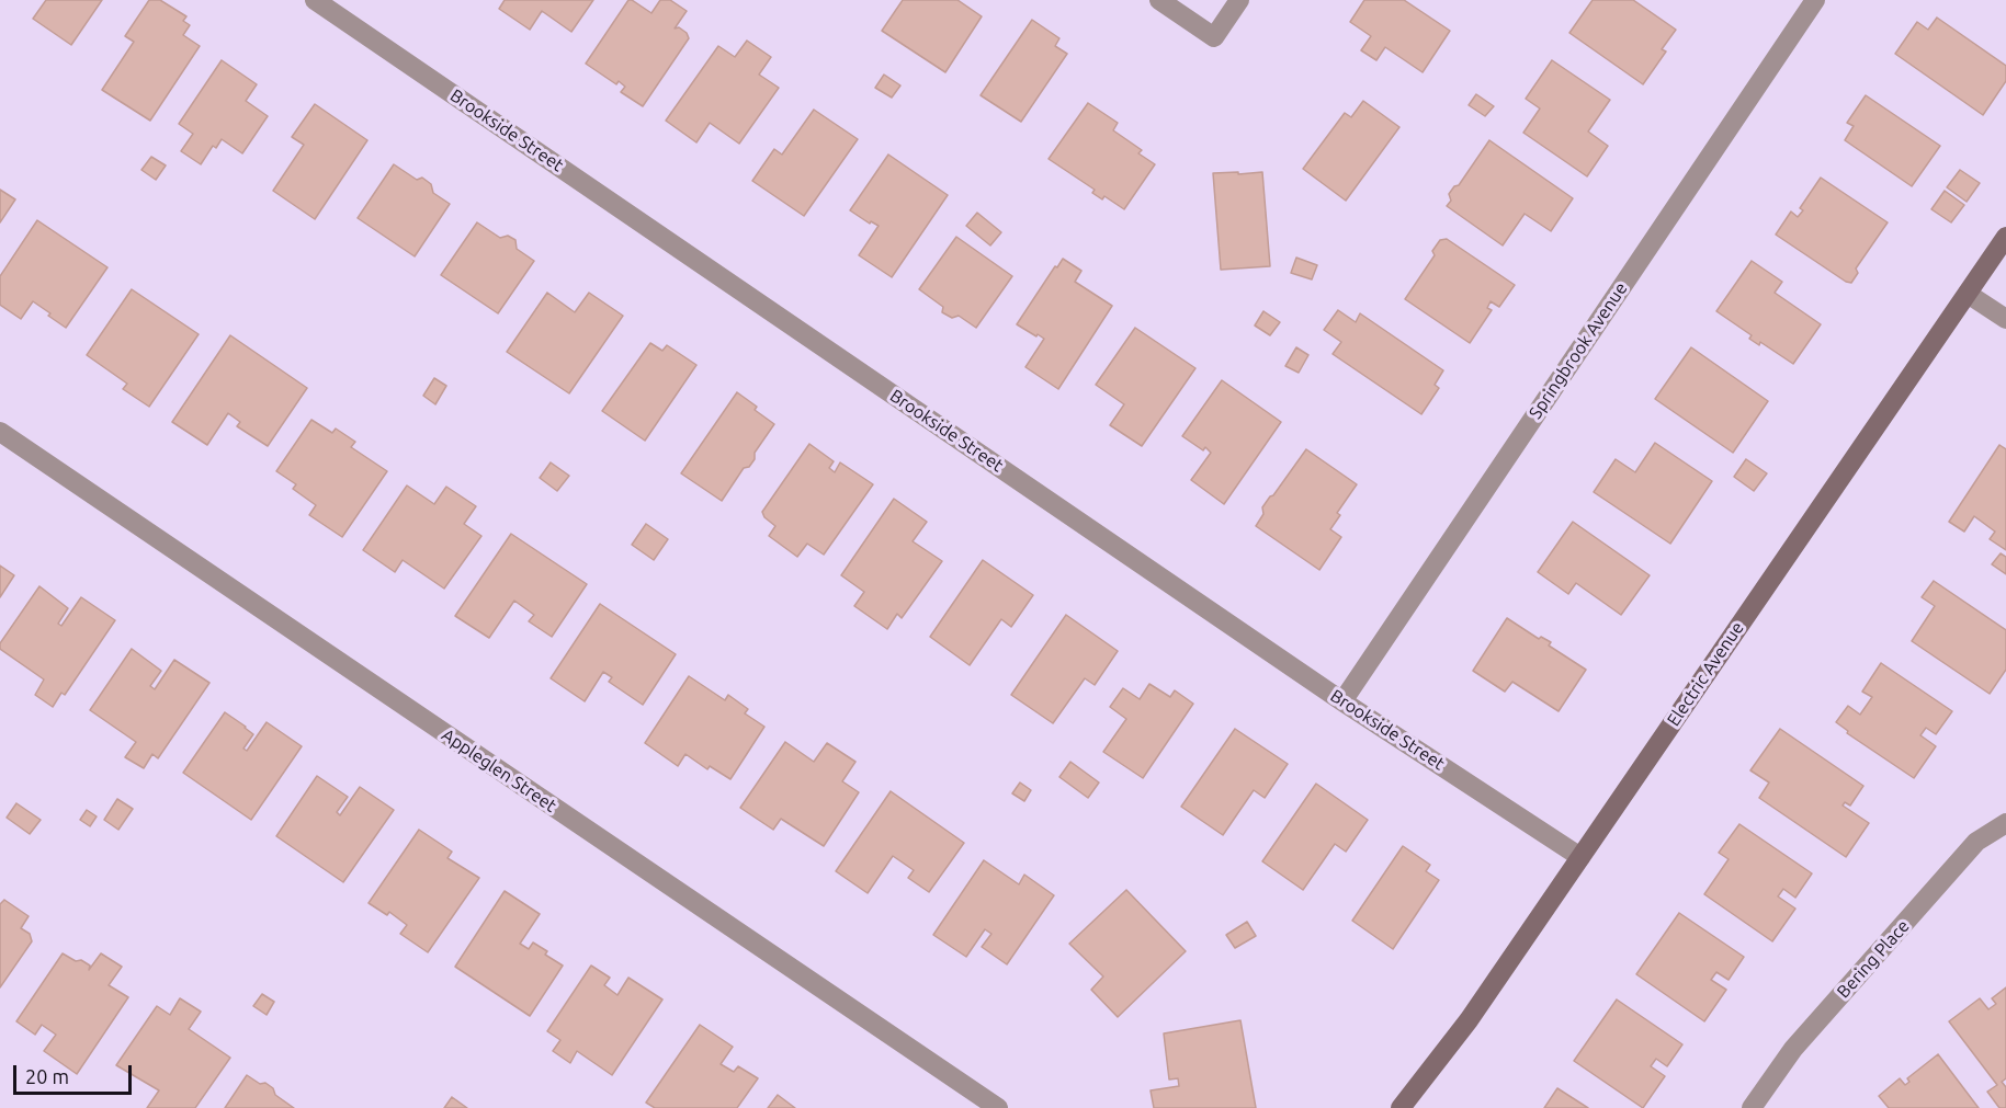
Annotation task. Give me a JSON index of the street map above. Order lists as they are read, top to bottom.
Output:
{
  "streets": {
    "street": [
      "Brookside Street",
      "Springbrook Avenue",
      "Electric Avenue",
      "Appleglen Street",
      "Bering Place"
    ]
  },
  "crossings": [
    ["Brookside Street", "Springbrook Avenue"],
    ["Brookside Street", "Electric Avenue"]
  ],
  "scale_bar": "20 m"
}
